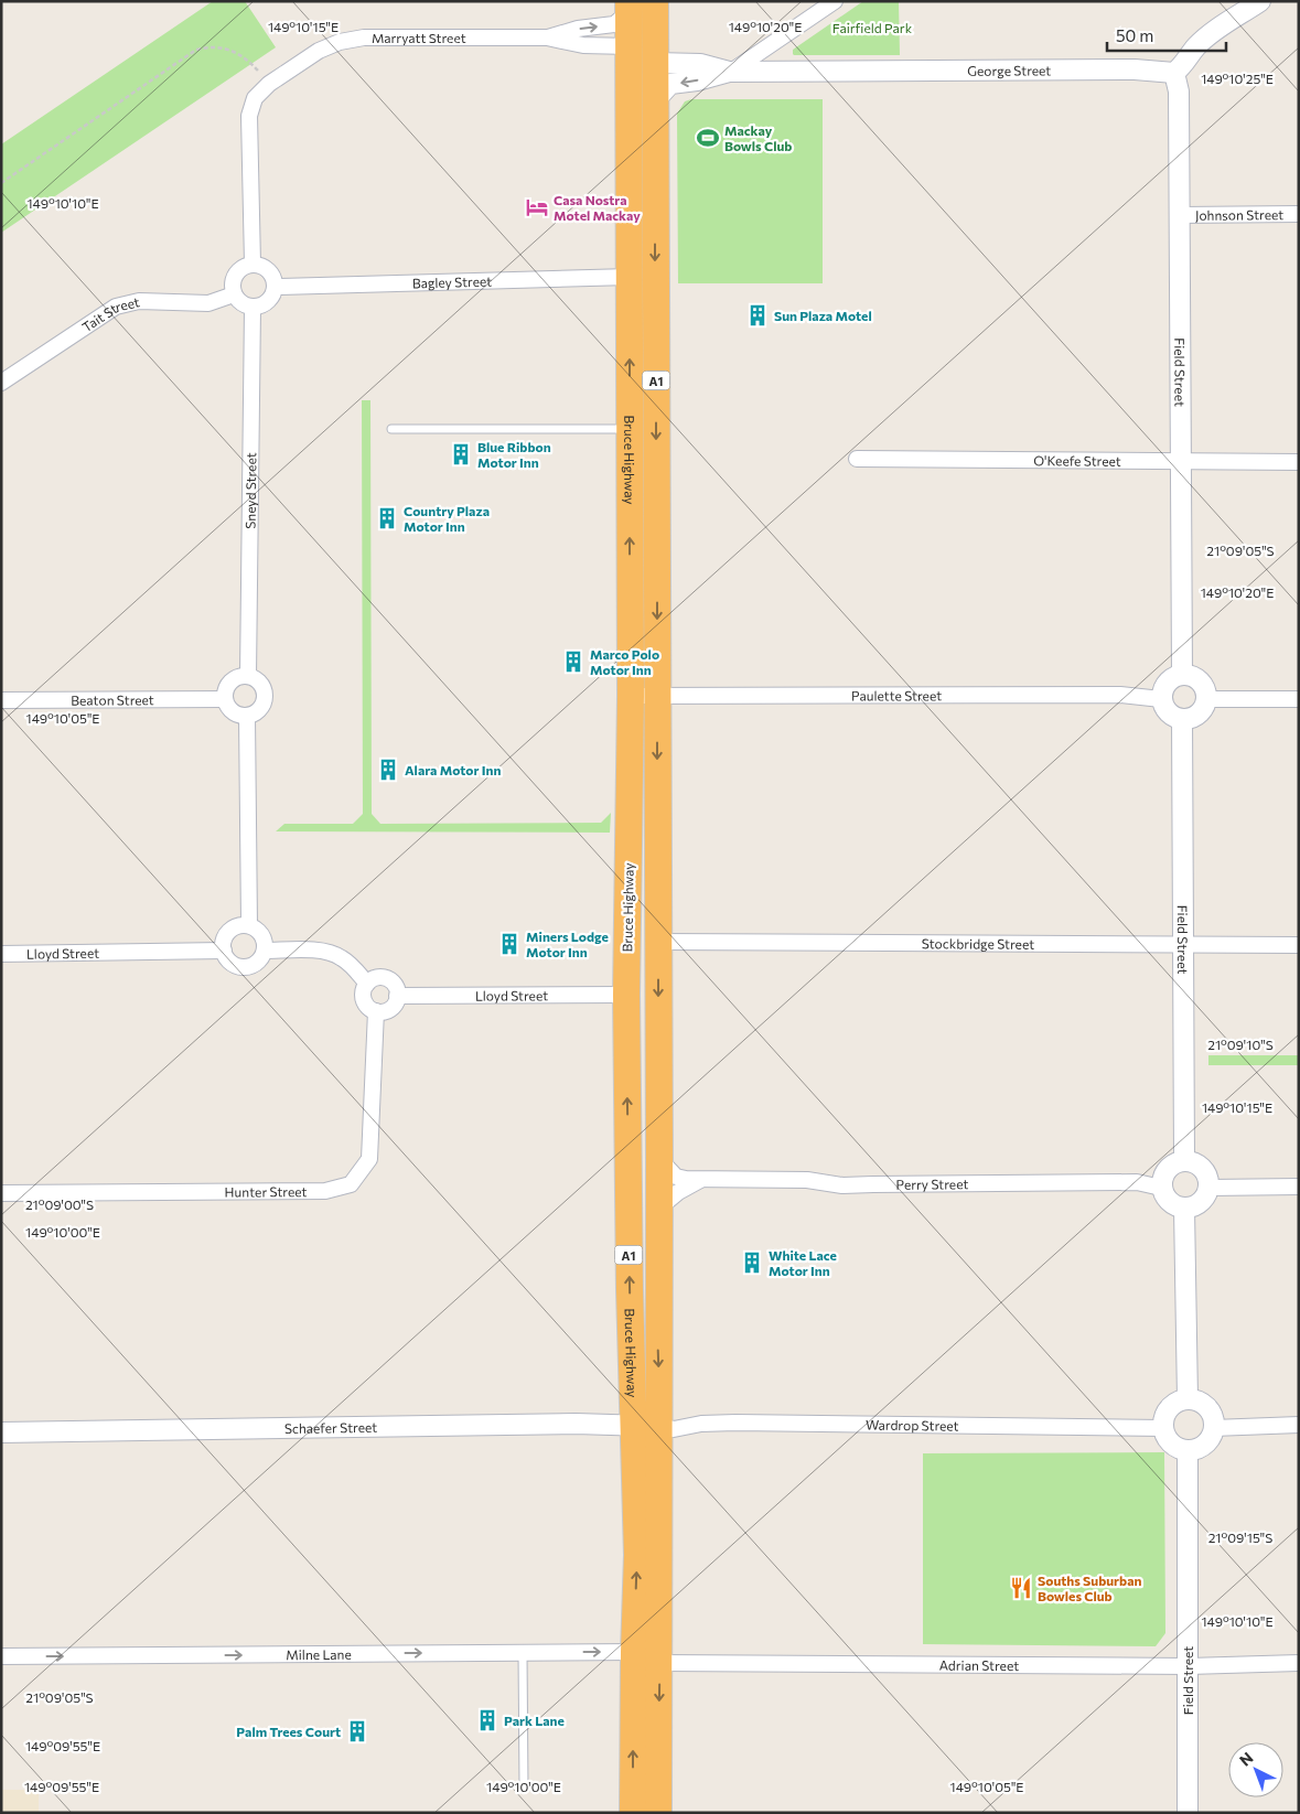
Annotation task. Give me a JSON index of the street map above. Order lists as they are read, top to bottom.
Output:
{
  "streets": {
    "highway": ["A1", "Bruce Highway"],
    "street": [
      "Marryatt Street",
      "George Street",
      "Johnson Street",
      "Bagley Street",
      "Tait Street",
      "Field Street",
      "O'Keefe Street",
      "Sneyd Street",
      "Paulette Street",
      "Beaton Street",
      "Stockbridge Street",
      "Lloyd Street",
      "Perry Street",
      "Hunter Street",
      "Wardrop Street",
      "Schaefer Street",
      "Milne Lane",
      "Adrian Street"
    ]
  },
  "crossings": [
    ["Marryatt Street", "Bruce Highway"],
    ["George Street", "Field Street"],
    ["George Street", "Bruce Highway"],
    ["Johnson Street", "Field Street"],
    ["Bagley Street", "Tait Street"],
    ["Bagley Street", "Bruce Highway"],
    ["Bagley Street", "Sneyd Street"],
    ["Tait Street", "Sneyd Street"],
    ["Field Street", "O'Keefe Street"],
    ["Field Street", "Paulette Street"],
    ["Field Street", "Stockbridge Street"],
    ["Field Street", "Perry Street"],
    ["Field Street", "Wardrop Street"],
    ["Field Street", "Adrian Street"],
    ["Bruce Highway", "Paulette Street"],
    ["Bruce Highway", "Stockbridge Street"],
    ["Bruce Highway", "Lloyd Street"],
    ["Bruce Highway", "Perry Street"],
    ["Bruce Highway", "Wardrop Street"],
    ["Bruce Highway", "Schaefer Street"],
    ["Bruce Highway", "Milne Lane"],
    ["Bruce Highway", "Adrian Street"],
    ["Sneyd Street", "Beaton Street"],
    ["Lloyd Street", "Hunter Street"],
    ["Wardrop Street", "Schaefer Street"]
  ],
  "one_way": ["Milne Lane"],
  "parks": ["Fairfield Park"],
  "places": {
    "sports": ["Mackay Bowls Club"],
    "hotel": ["Casa Nostra Motel Mackay"],
    "building": [
      "Sun Plaza Motel",
      "Blue Ribbon Motor Inn",
      "Country Plaza Motor Inn",
      "Marco Polo Motor Inn",
      "Alara Motor Inn",
      "Miners Lodge Motor Inn",
      "White Lace Motor Inn",
      "Park Lane",
      "Palm Trees Court"
    ],
    "restaurant": ["Souths Suburban Bowles Club"]
  },
  "scale_bar": "50 m",
  "north": "top left",
  "coordinates": [
    "149°10'15\"E",
    "149°10'20\"E",
    "149°10'25\"E",
    "149°10'10\"E",
    "21°09'05\"S",
    "149°10'05\"E",
    "21°09'10\"S",
    "21°09'00\"S",
    "149°10'00\"E",
    "21°09'15\"S",
    "149°09'55\"E"
  ]
}
